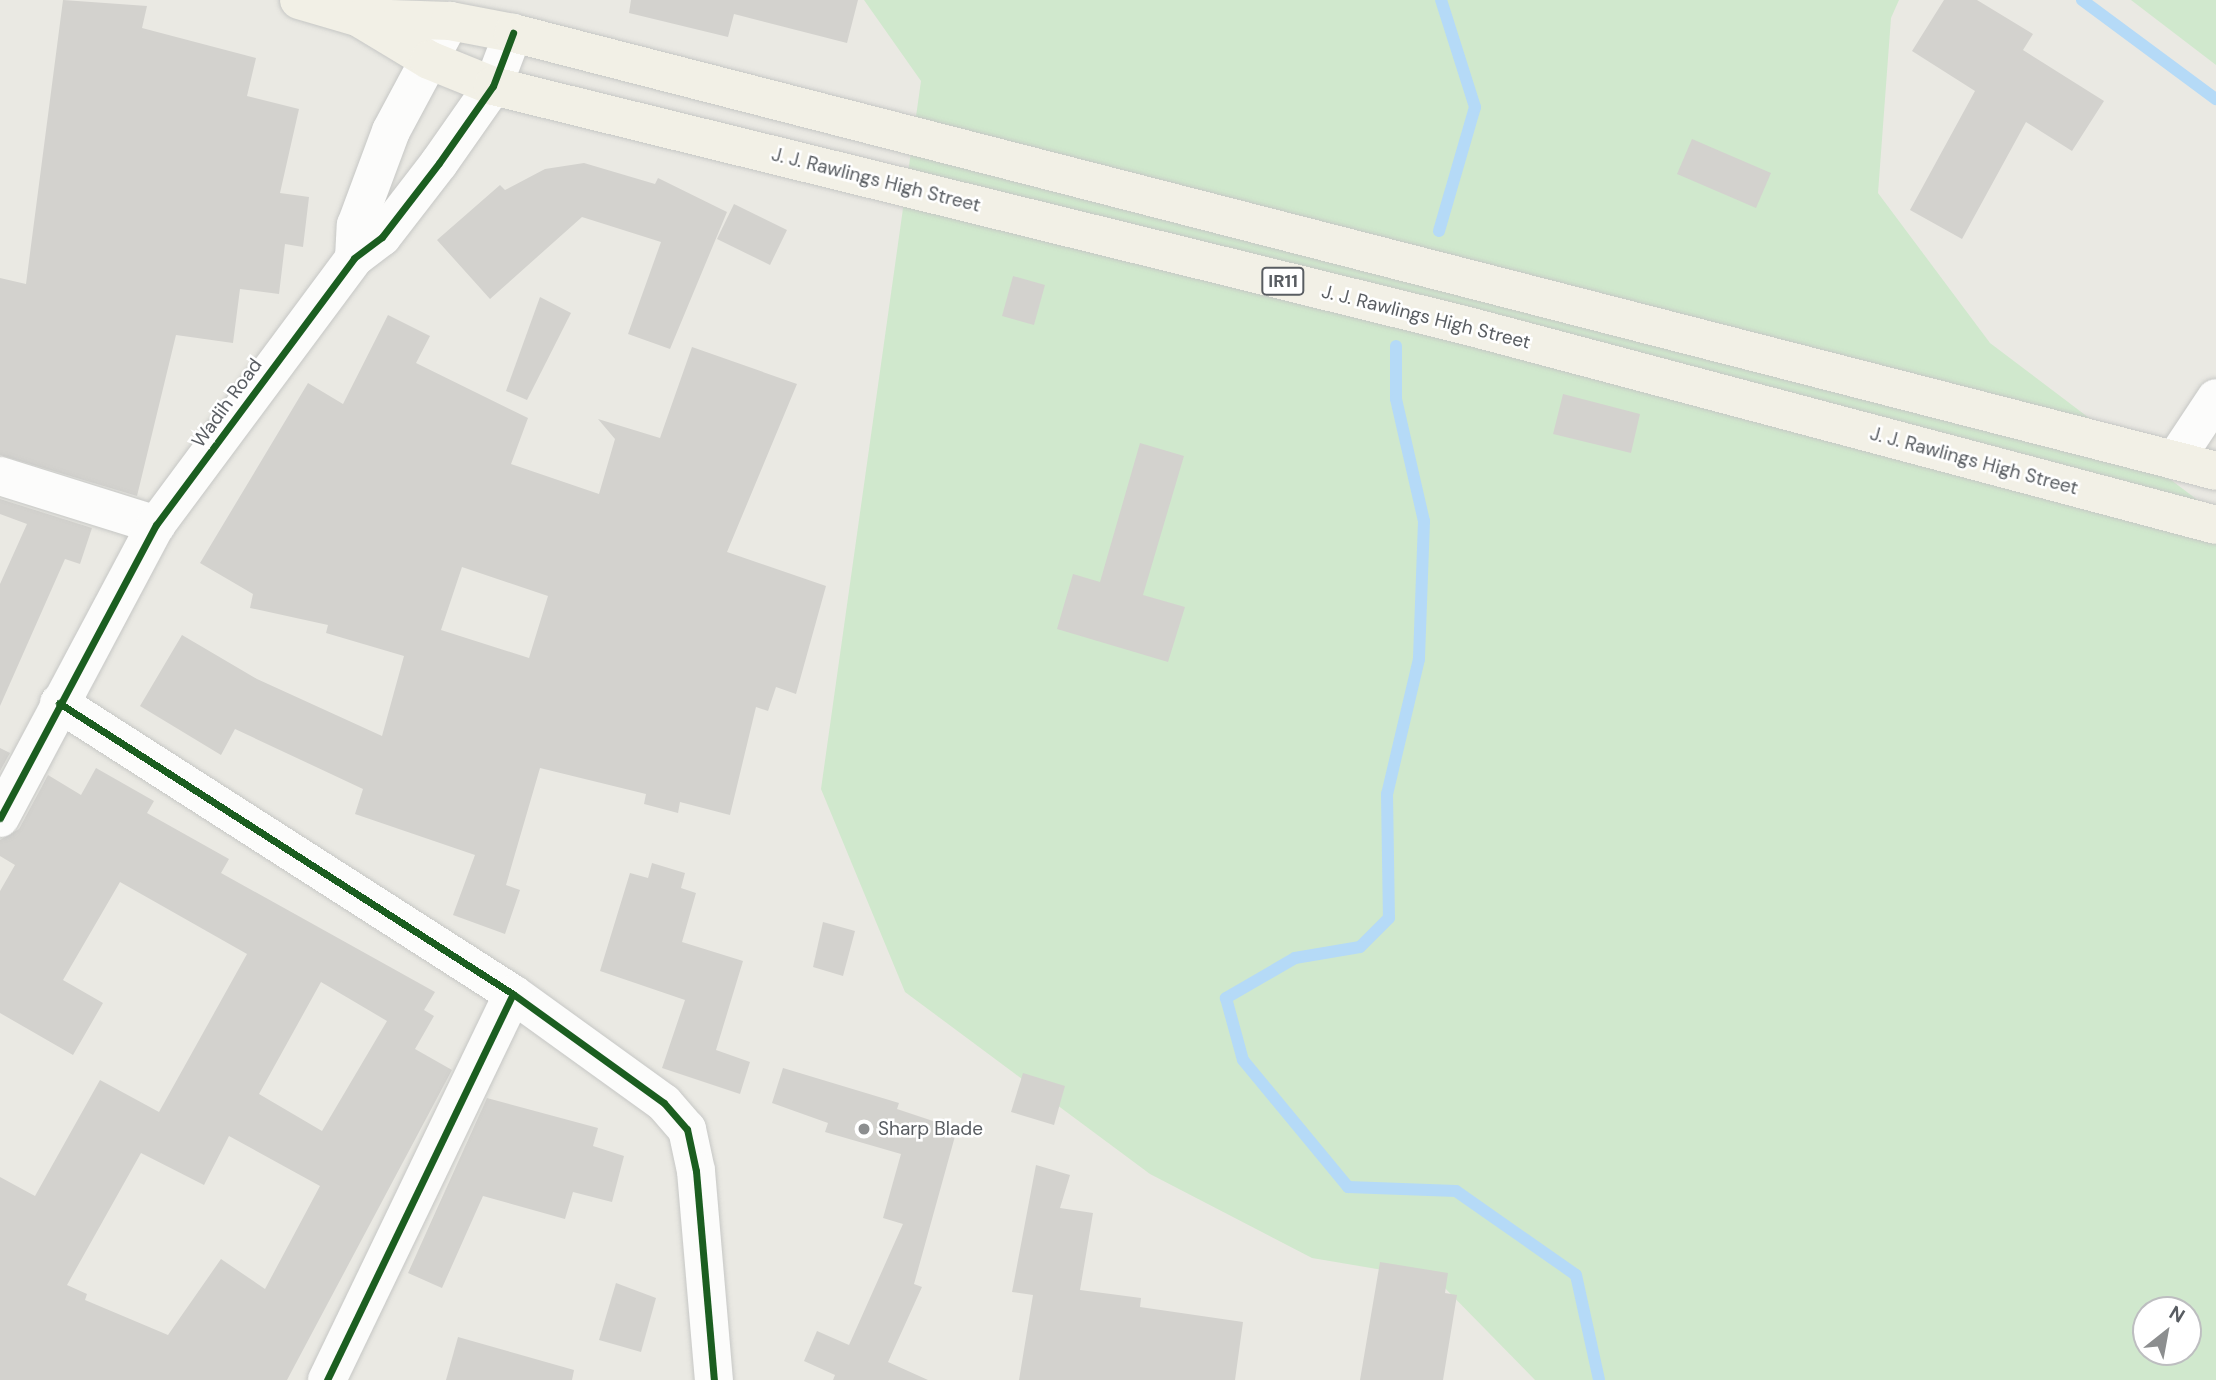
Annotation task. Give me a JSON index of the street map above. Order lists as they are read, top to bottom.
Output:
{
  "streets": {
    "main road": ["J. J. Rawlings High Street", "IR11"],
    "street": ["Wadih Road"]
  },
  "crossings": [
    ["J. J. Rawlings High Street", "Wadih Road"]
  ],
  "places": ["Sharp Blade"],
  "north": "top right"
}
